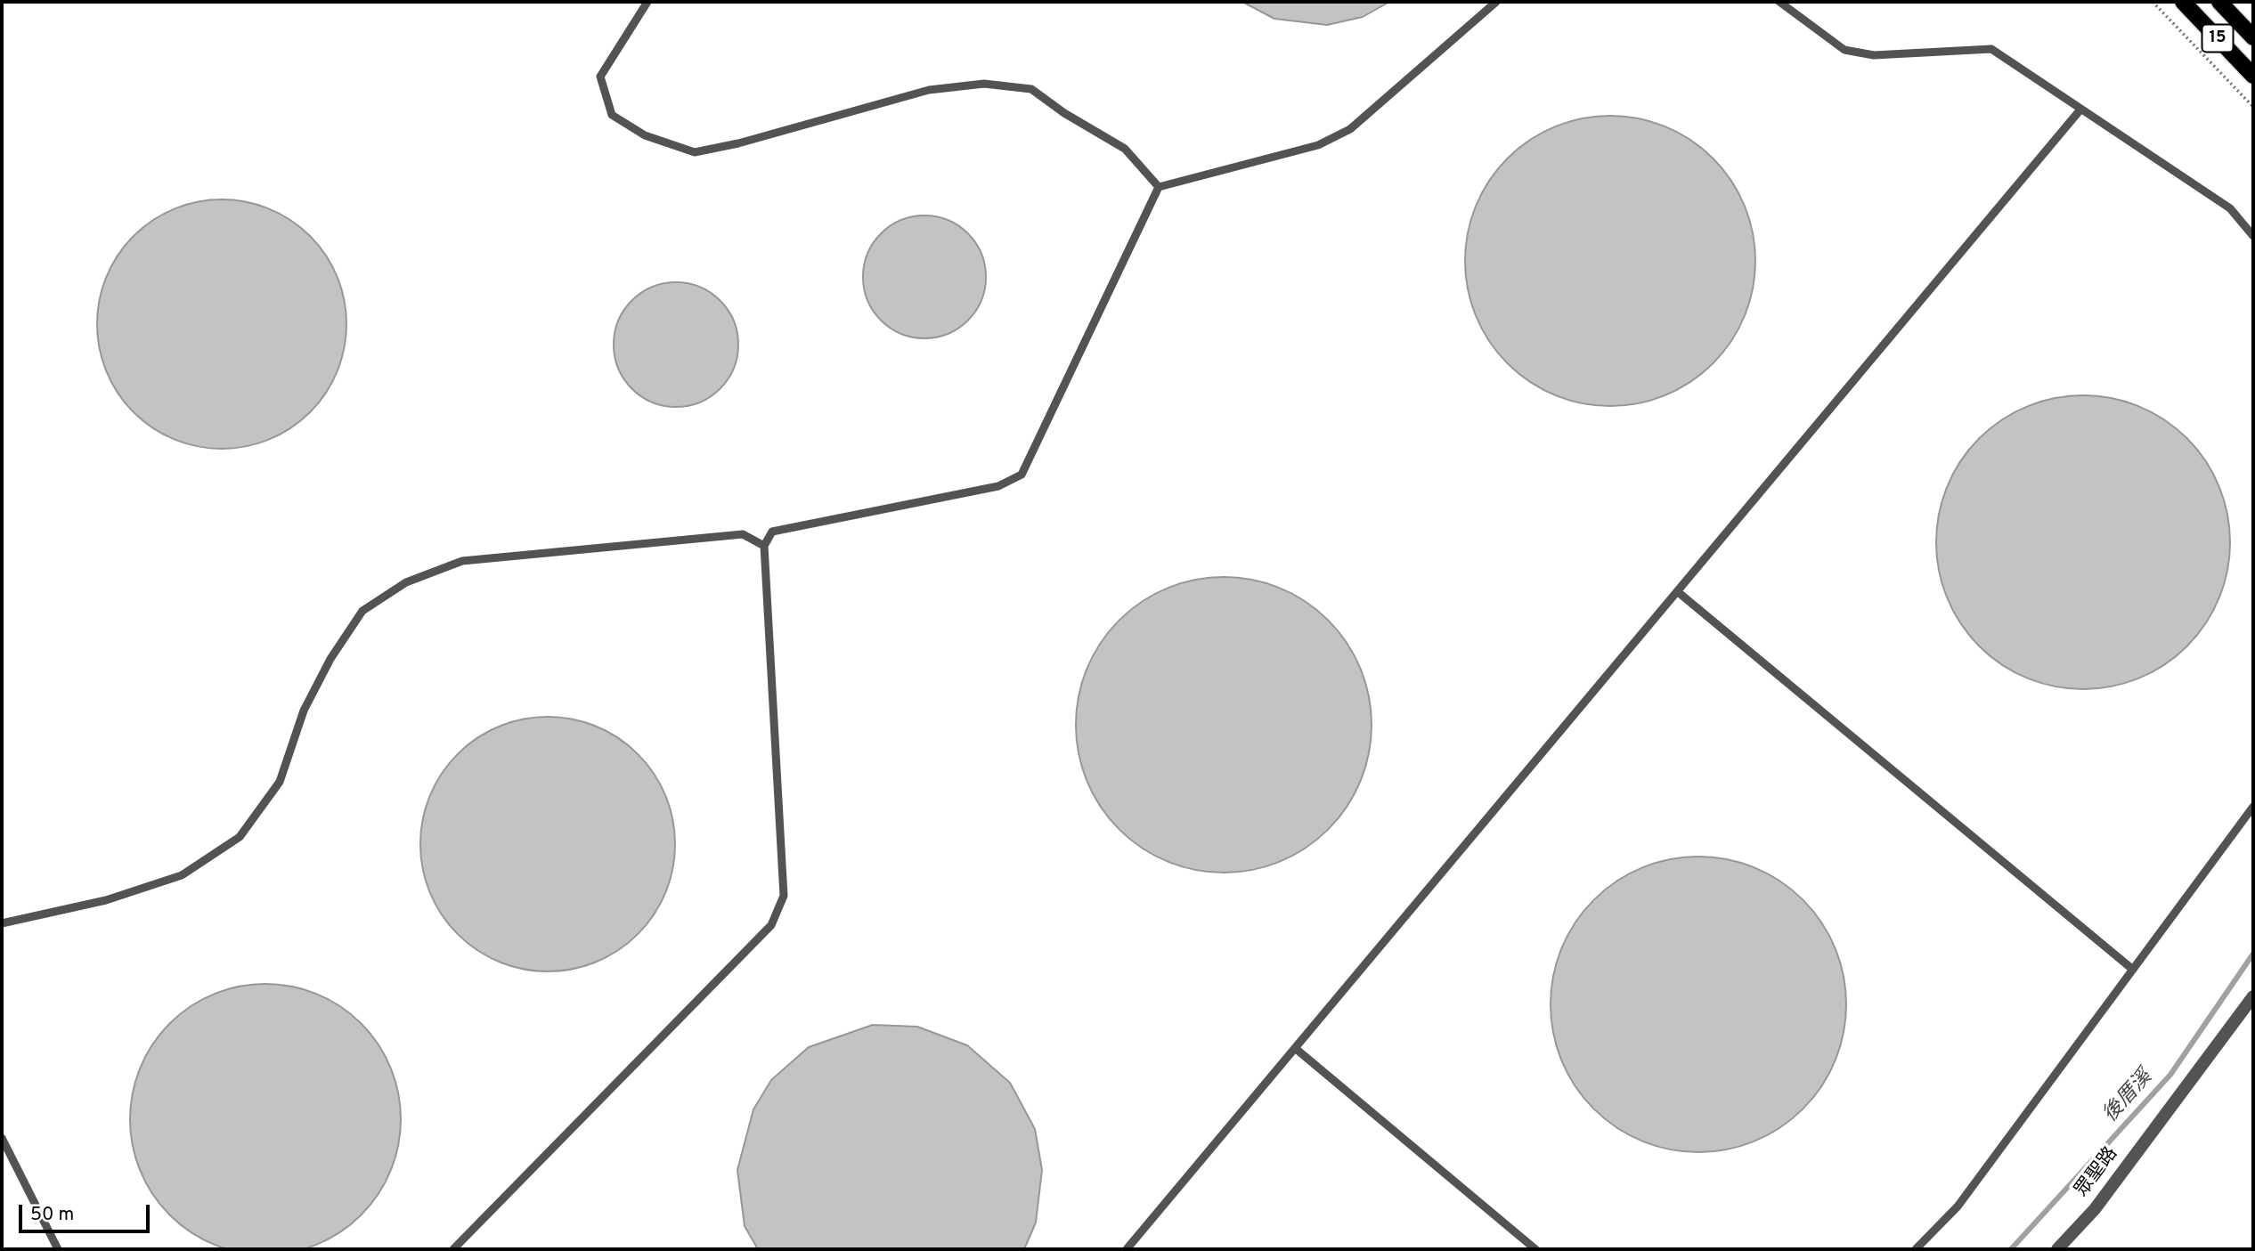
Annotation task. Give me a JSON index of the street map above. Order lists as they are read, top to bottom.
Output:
{
  "streets": {
    "main road": ["15"],
    "street": ["眾聖路"]
  },
  "water": ["後厝溪"],
  "scale_bar": "50 m"
}
